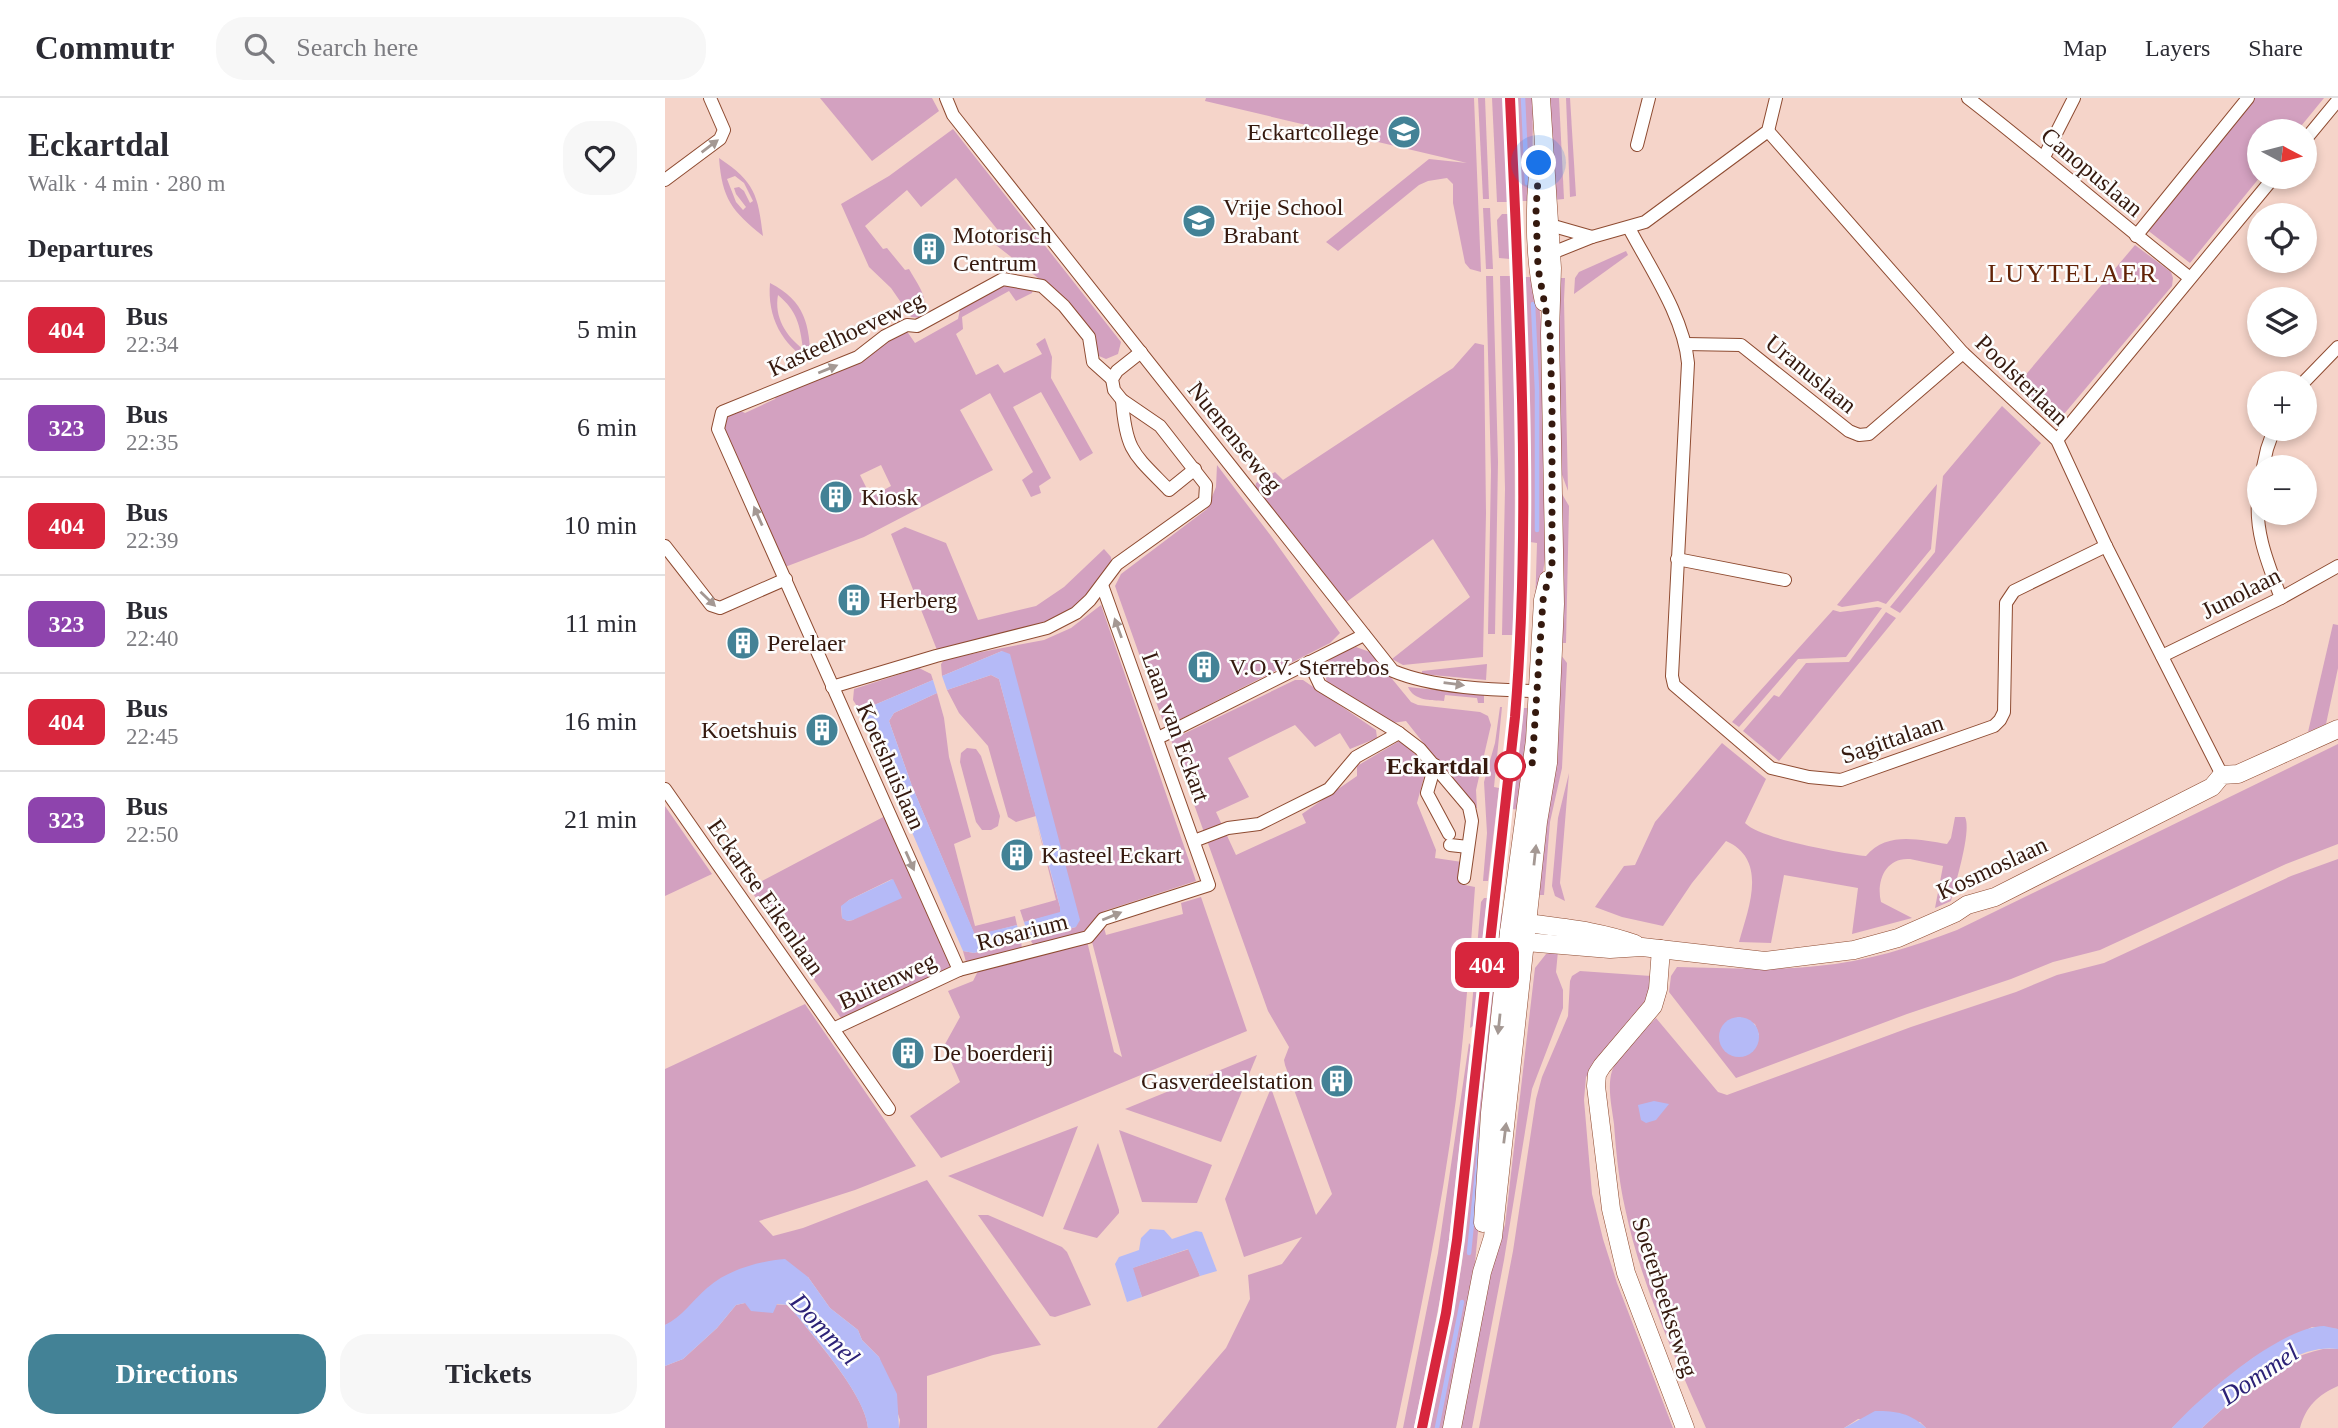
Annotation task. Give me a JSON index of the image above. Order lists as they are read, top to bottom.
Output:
{
  "streets": {
    "main road": ["Kosmoslaan", "Soeterbeekseweg"],
    "street": [
      "Canopuslaan",
      "Kasteelhoeveweg",
      "Uranuslaan",
      "Poolsterlaan",
      "Nuenenseweg",
      "Junolaan",
      "Laan van Eckart",
      "Sagittalaan",
      "Koetshuislaan",
      "Eckartse Eikenlaan",
      "Rosarium",
      "Buitenweg"
    ]
  },
  "crossings": [
    ["Kasteelhoeveweg", "Koetshuislaan"],
    ["Uranuslaan", "Poolsterlaan"],
    ["Uranuslaan", "Sagittalaan"],
    ["Poolsterlaan", "Junolaan"],
    ["Poolsterlaan", "Sagittalaan"],
    ["Poolsterlaan", "Kosmoslaan"],
    ["Laan van Eckart", "Rosarium"],
    ["Koetshuislaan", "Rosarium"],
    ["Koetshuislaan", "Buitenweg"],
    ["Kosmoslaan", "Soeterbeekseweg"],
    ["Eckartse Eikenlaan", "Buitenweg"],
    ["Rosarium", "Buitenweg"]
  ],
  "one_way": ["Laan van Eckart", "Koetshuislaan", "Rosarium"],
  "districts": ["LUYTELAER"],
  "water": ["Dommel"],
  "places": {
    "school or university": ["Eckartcollege", "Vrije School Brabant"],
    "building": [
      "Motorisch Centrum",
      "Kiosk",
      "Herberg",
      "Perelaer",
      "V.O.V. Sterrebos",
      "Koetshuis",
      "Kasteel Eckart",
      "De boerderij",
      "Gasverdeelstation"
    ],
    "other": ["Eckartdal"]
  },
  "lines": ["bus line 404"],
  "north": "right",
  "page": {
    "header": "Commutr",
    "search": "Search here",
    "nav": ["Map", "Layers", "Share"],
    "heading": [
      ["Eckartdal", "Walk · 4 min · 280 m"],
      "Departures"
    ],
    "on_map": "404",
    "map_buttons": ["+", "−"],
    "list": [
      {
        "mark": "404",
        "name": "Bus",
        "note": "22:34",
        "value": "5 min"
      },
      {
        "mark": "323",
        "name": "Bus",
        "note": "22:35",
        "value": "6 min"
      },
      {
        "mark": "404",
        "name": "Bus",
        "note": "22:39",
        "value": "10 min"
      },
      {
        "mark": "323",
        "name": "Bus",
        "note": "22:40",
        "value": "11 min"
      },
      {
        "mark": "404",
        "name": "Bus",
        "note": "22:45",
        "value": "16 min"
      },
      {
        "mark": "323",
        "name": "Bus",
        "note": "22:50",
        "value": "21 min"
      }
    ],
    "buttons": ["Directions", "Tickets"]
  }
}
